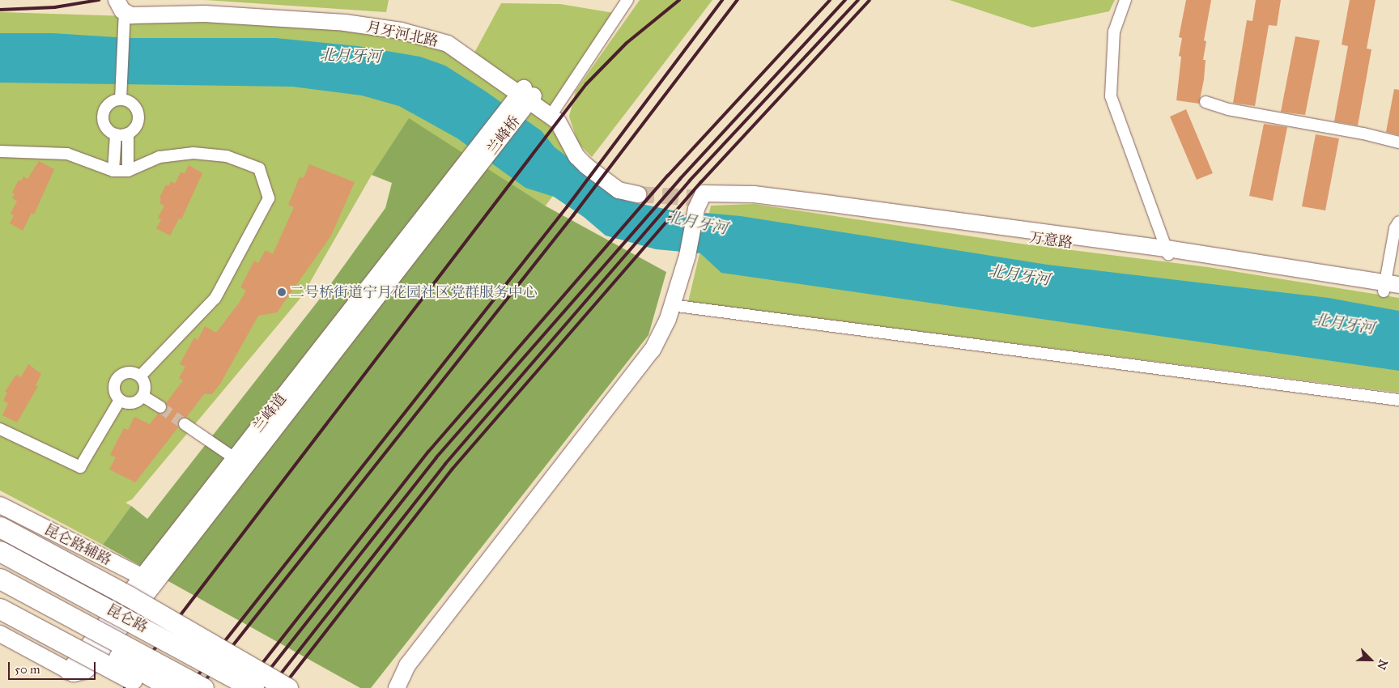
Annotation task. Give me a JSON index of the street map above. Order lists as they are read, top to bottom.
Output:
{
  "streets": {
    "highway": ["昆仑路"],
    "street": [
      "月牙河北路",
      "兰峰桥",
      "万意路",
      "兰峰道",
      "昆仑路辅路"
    ]
  },
  "crossings": [
    ["月牙河北路", "兰峰桥"],
    ["兰峰桥", "兰峰道"],
    ["兰峰道", "昆仑路辅路"]
  ],
  "water": ["北月牙河"],
  "places": ["二号桥街道宁月花园社区党群服务中心"],
  "scale_bar": "50 m",
  "north": "bottom right"
}
